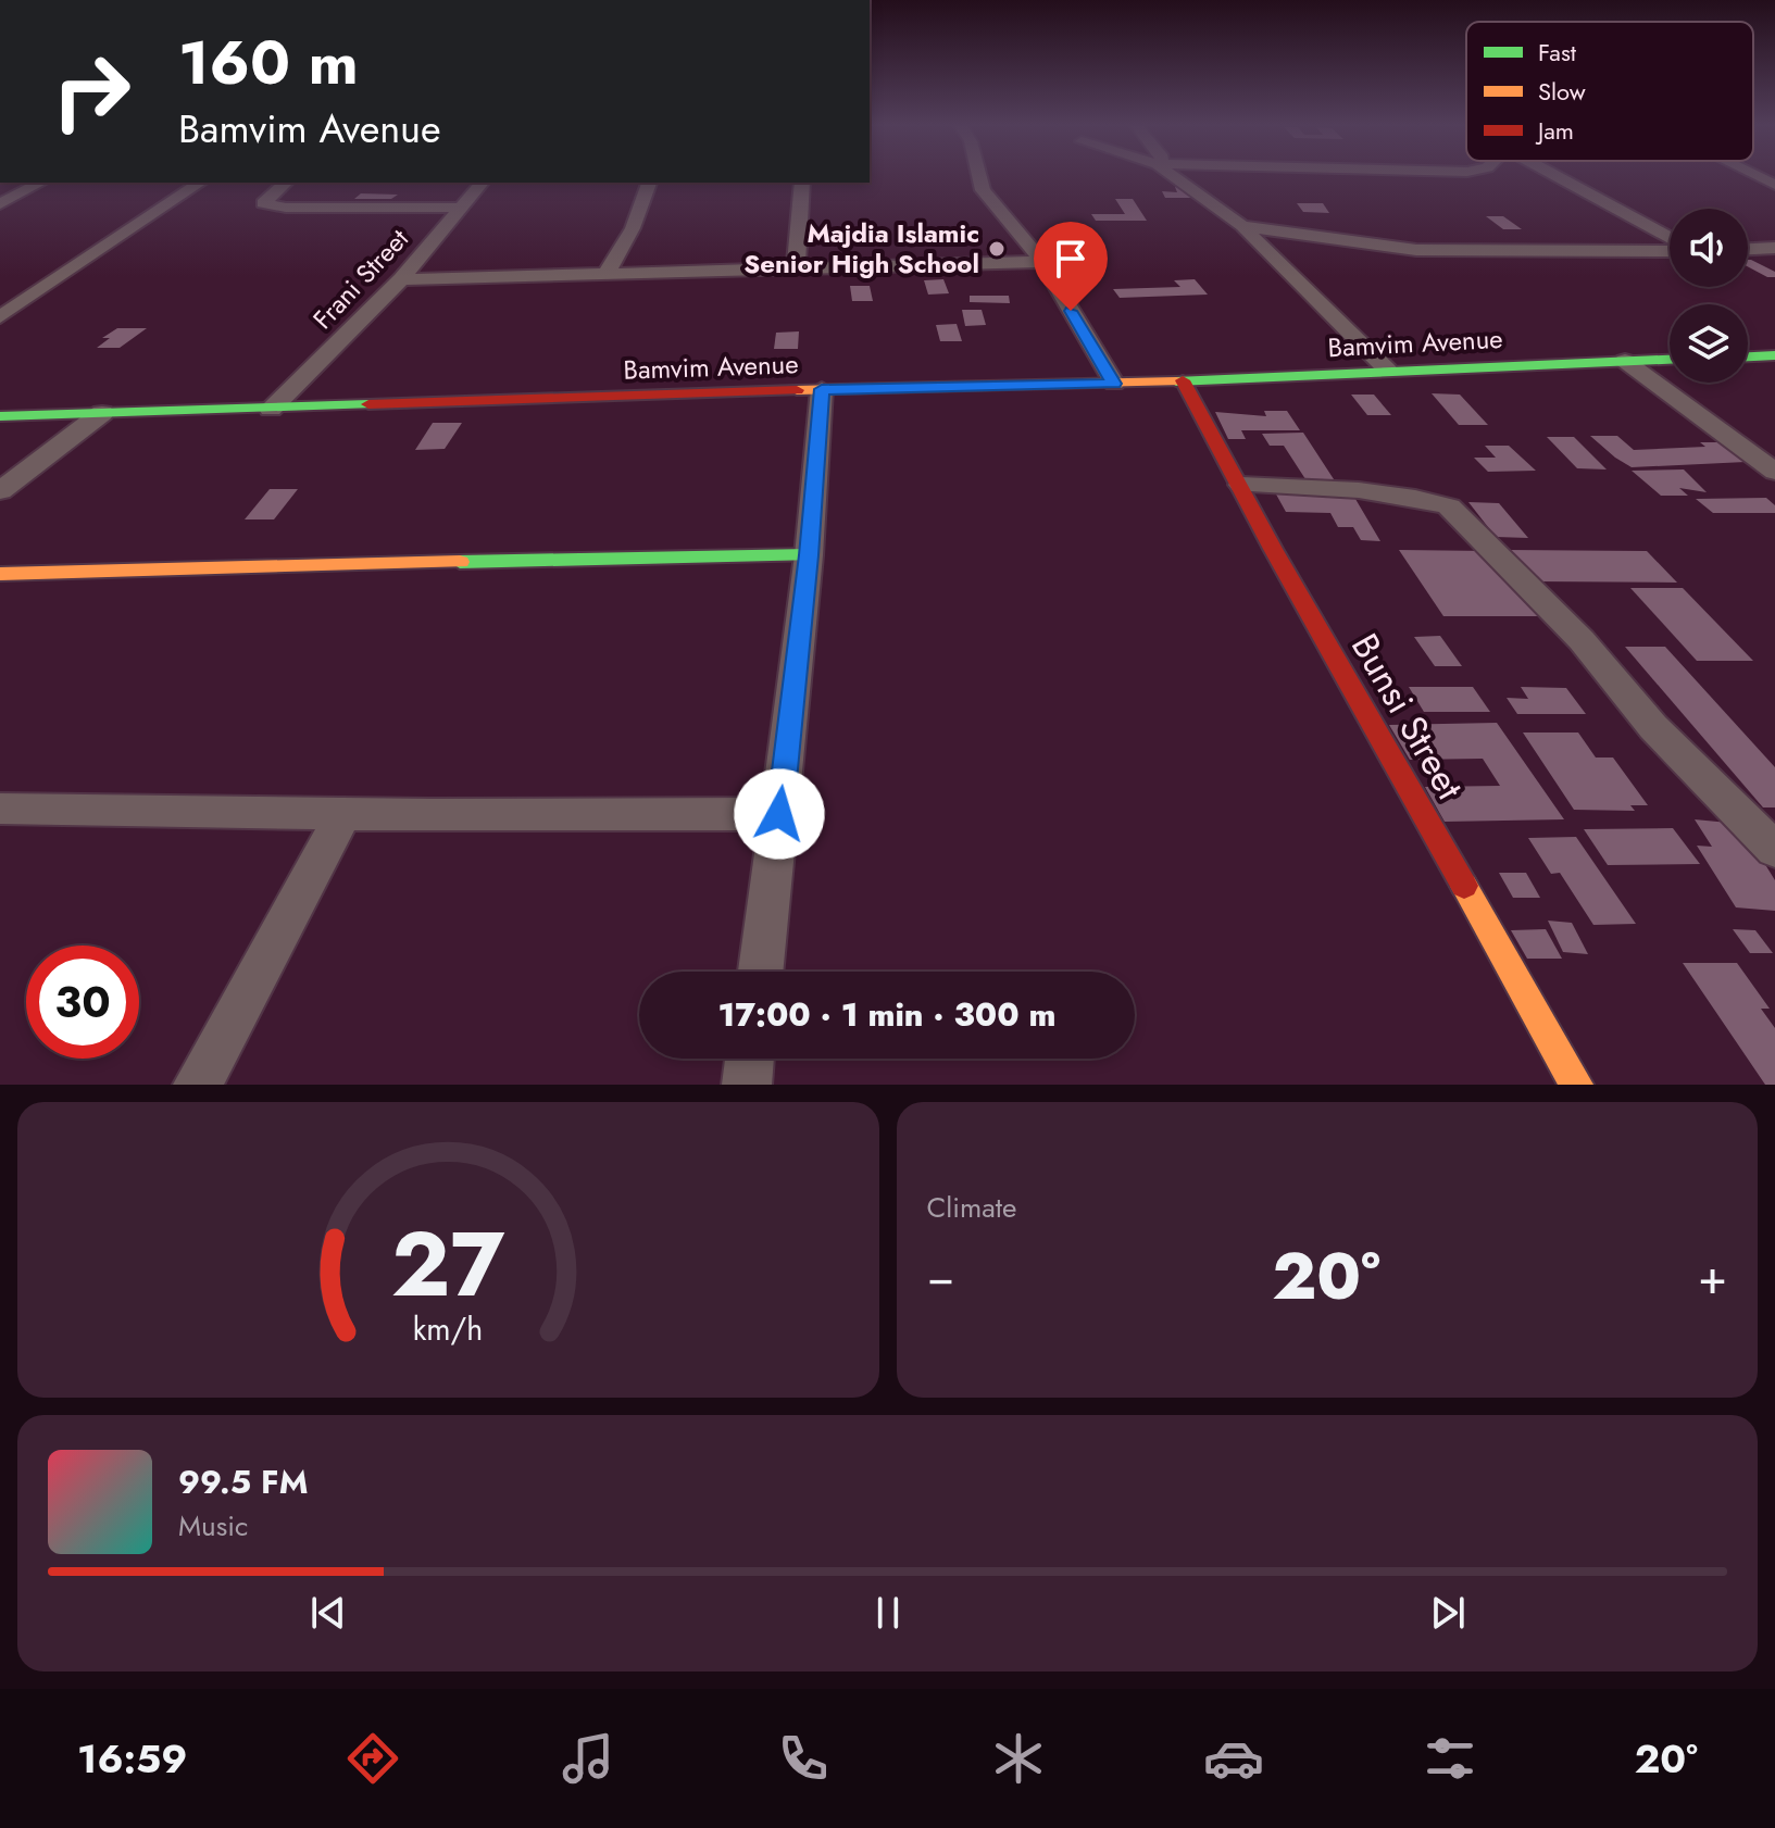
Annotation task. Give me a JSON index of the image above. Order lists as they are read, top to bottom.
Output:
{
  "streets": {
    "street": ["Frani Street", "Bamvim Avenue", "Bunsi Street"]
  },
  "crossings": [
    ["Frani Street", "Bamvim Avenue"],
    ["Bamvim Avenue", "Bunsi Street"]
  ],
  "places": ["Majdia Islamic Senior High School"],
  "legend": ["Fast", "Slow", "Jam"],
  "page": {
    "turn": ["160 m", "Bamvim Avenue"],
    "limit": "30",
    "trip": "17:00 · 1 min · 300 m",
    "tile": "Climate",
    "heat": ["−", "20°", "+"],
    "song": ["99.5 FM", "Music"],
    "tabs": ["16:59", "20°"],
    "gauge": ["27", "km/h"]
  }
}
